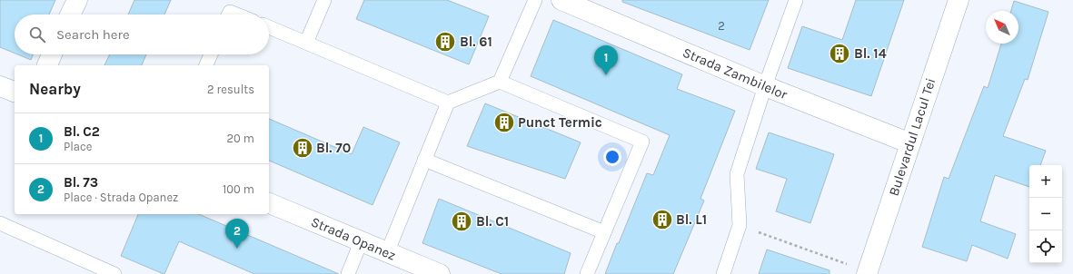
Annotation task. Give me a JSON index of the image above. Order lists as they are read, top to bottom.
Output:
{
  "streets": {
    "street": ["Strada Zambilelor", "Bulevardul Lacul Tei", "Strada Opanez"]
  },
  "crossings": [
    ["Strada Zambilelor", "Bulevardul Lacul Tei"]
  ],
  "places": {
    "building": [
      "Bl. 61",
      "Bl. 14",
      "Punct Termic",
      "Bl. 70",
      "Bl. L1",
      "Bl. C1"
    ]
  },
  "house_numbers": ["2"],
  "north": "top left",
  "page": {
    "search": "Search here",
    "pins": ["1", "2"],
    "heading": ["Nearby", "2 results"],
    "list": [
      {
        "mark": "1",
        "name": "Bl. C2",
        "note": "Place",
        "value": "20 m"
      },
      {
        "mark": "2",
        "name": "Bl. 73",
        "note": "Place · Strada Opanez",
        "value": "100 m"
      }
    ],
    "map_buttons": ["+", "−"]
  }
}
